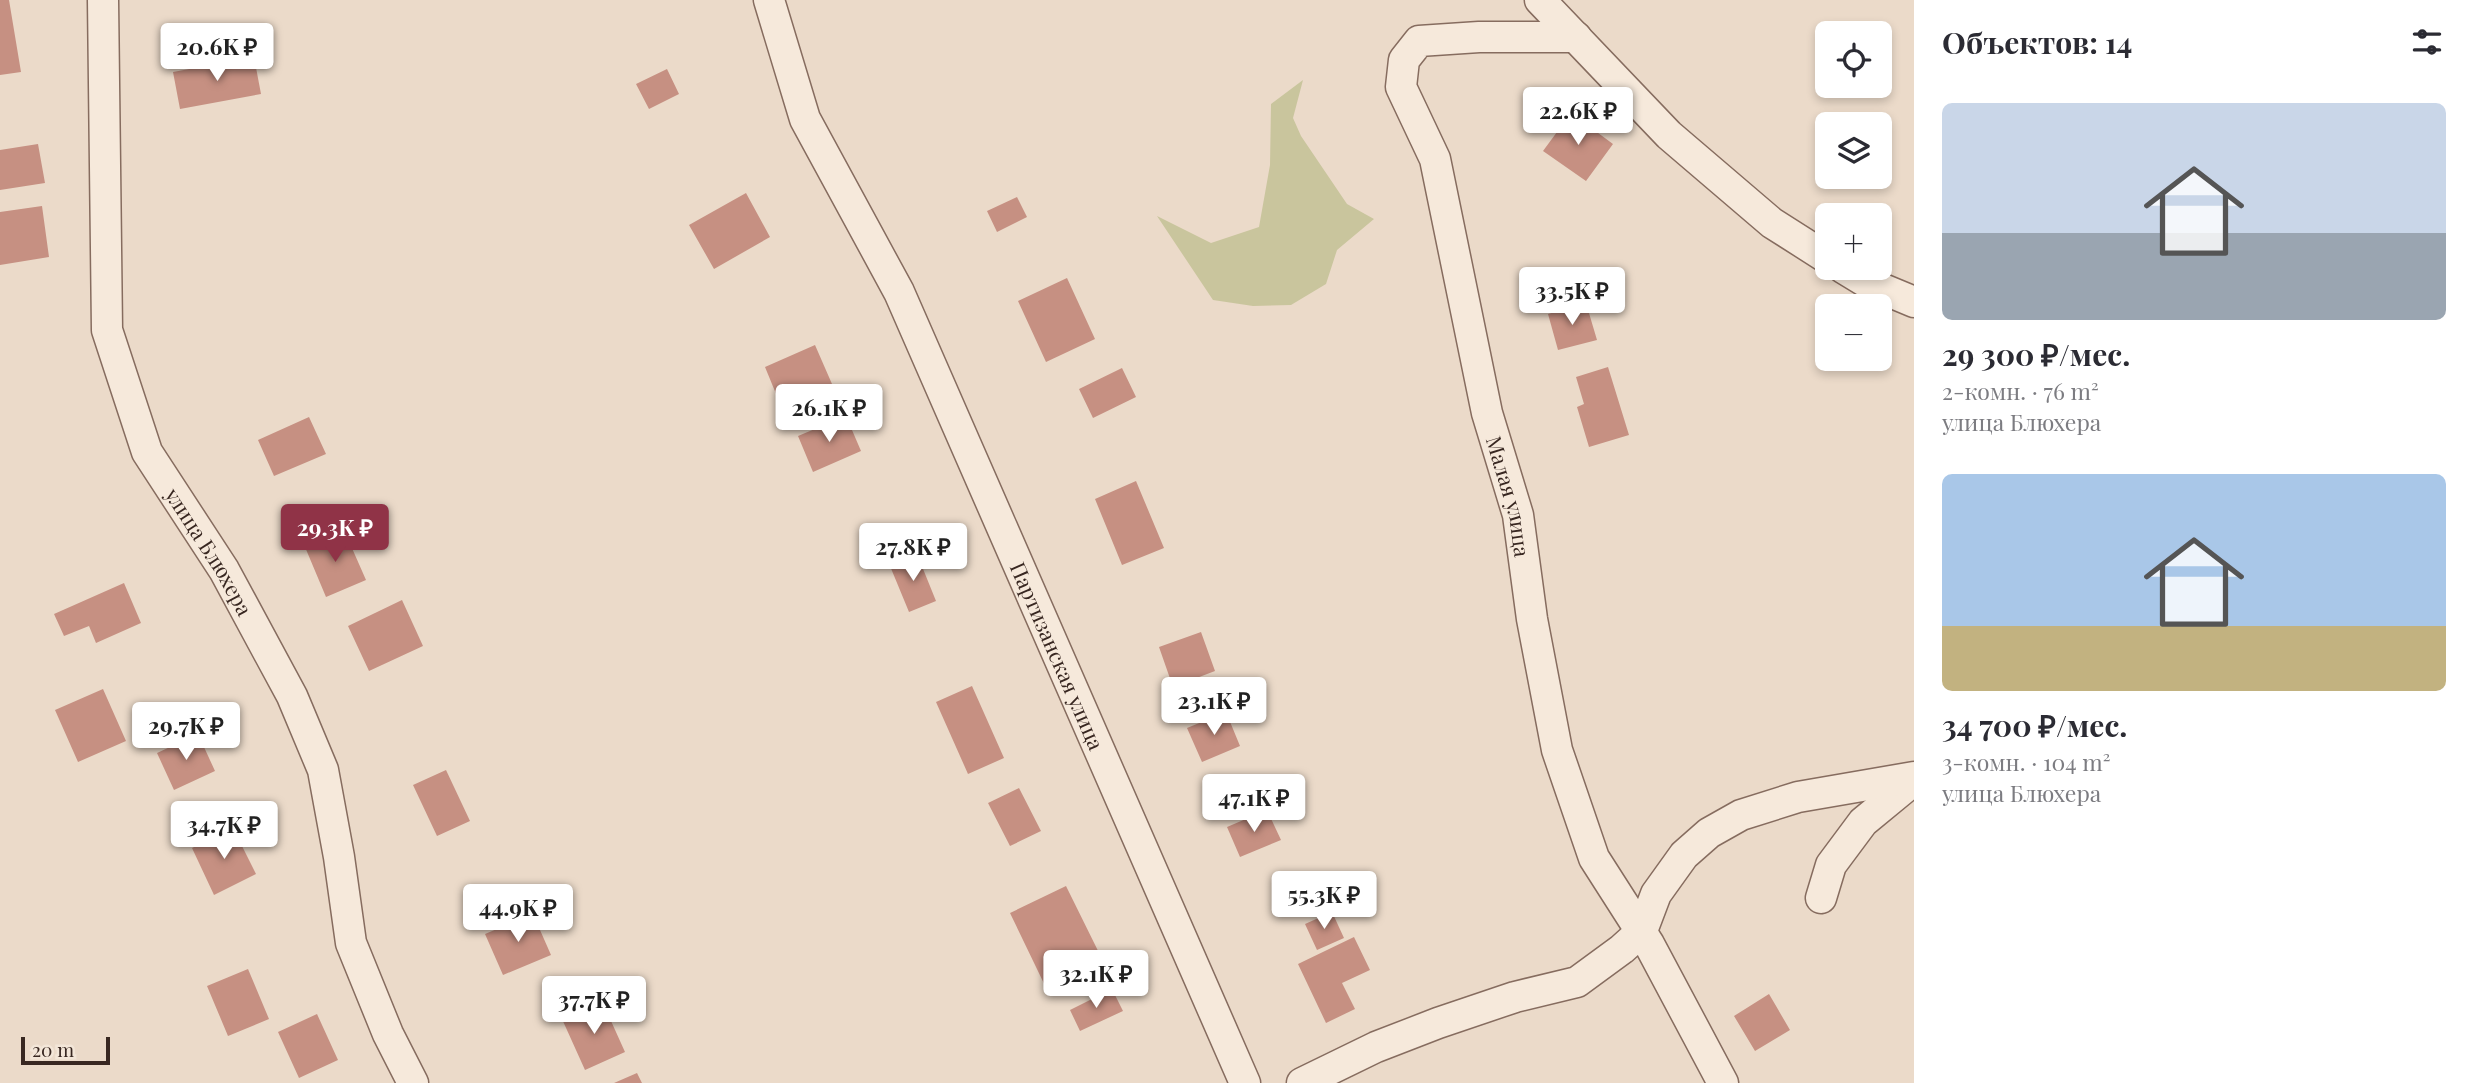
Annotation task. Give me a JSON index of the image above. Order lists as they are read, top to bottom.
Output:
{
  "streets": {
    "street": ["Малая улица", "улица Блюхера", "Партизанская улица"]
  },
  "scale_bar": "20 m",
  "page": {
    "heading": "Объектов: 14",
    "map_buttons": ["+", "−"],
    "price": [
      "20.6K ₽",
      "22.6K ₽",
      "33.5K ₽",
      "26.1K ₽",
      "29.3K ₽",
      "27.8K ₽",
      "23.1K ₽",
      "29.7K ₽",
      "47.1K ₽",
      "34.7K ₽",
      "55.3K ₽",
      "44.9K ₽",
      "32.1K ₽",
      "37.7K ₽"
    ],
    "list": [
      {
        "name": "29 300 ₽/мес.",
        "note": "2-комн. · 76 m² · улица Блюхера"
      },
      {
        "name": "34 700 ₽/мес.",
        "note": "3-комн. · 104 m² · улица Блюхера"
      }
    ],
    "scale": "20 m"
  }
}
